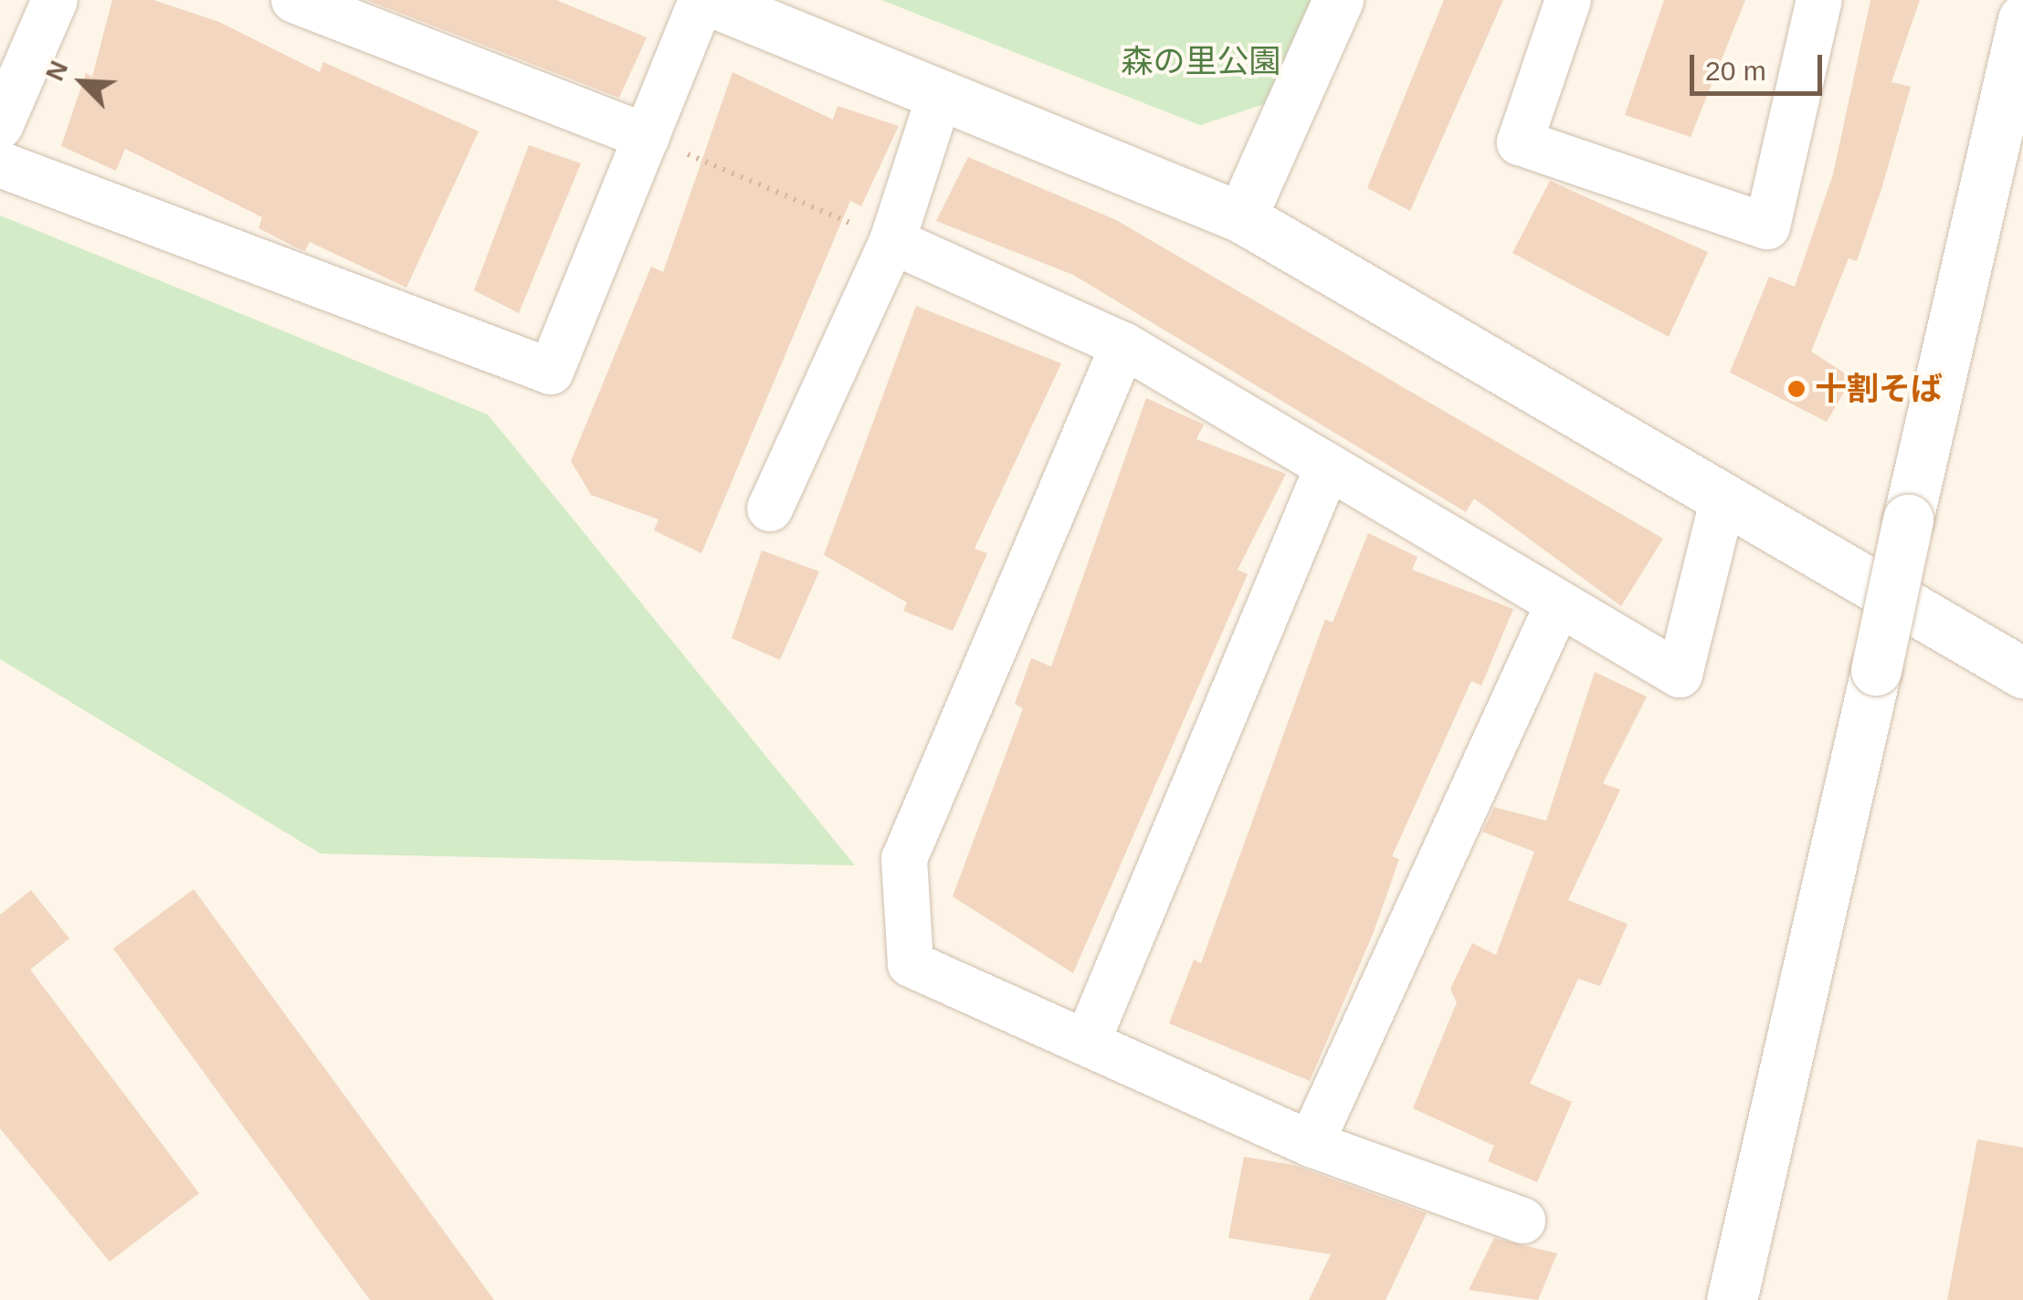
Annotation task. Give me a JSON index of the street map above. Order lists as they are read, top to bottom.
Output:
{
  "parks": ["森の里公園"],
  "places": ["十割そば"],
  "scale_bar": "20 m",
  "north": "top left"
}
